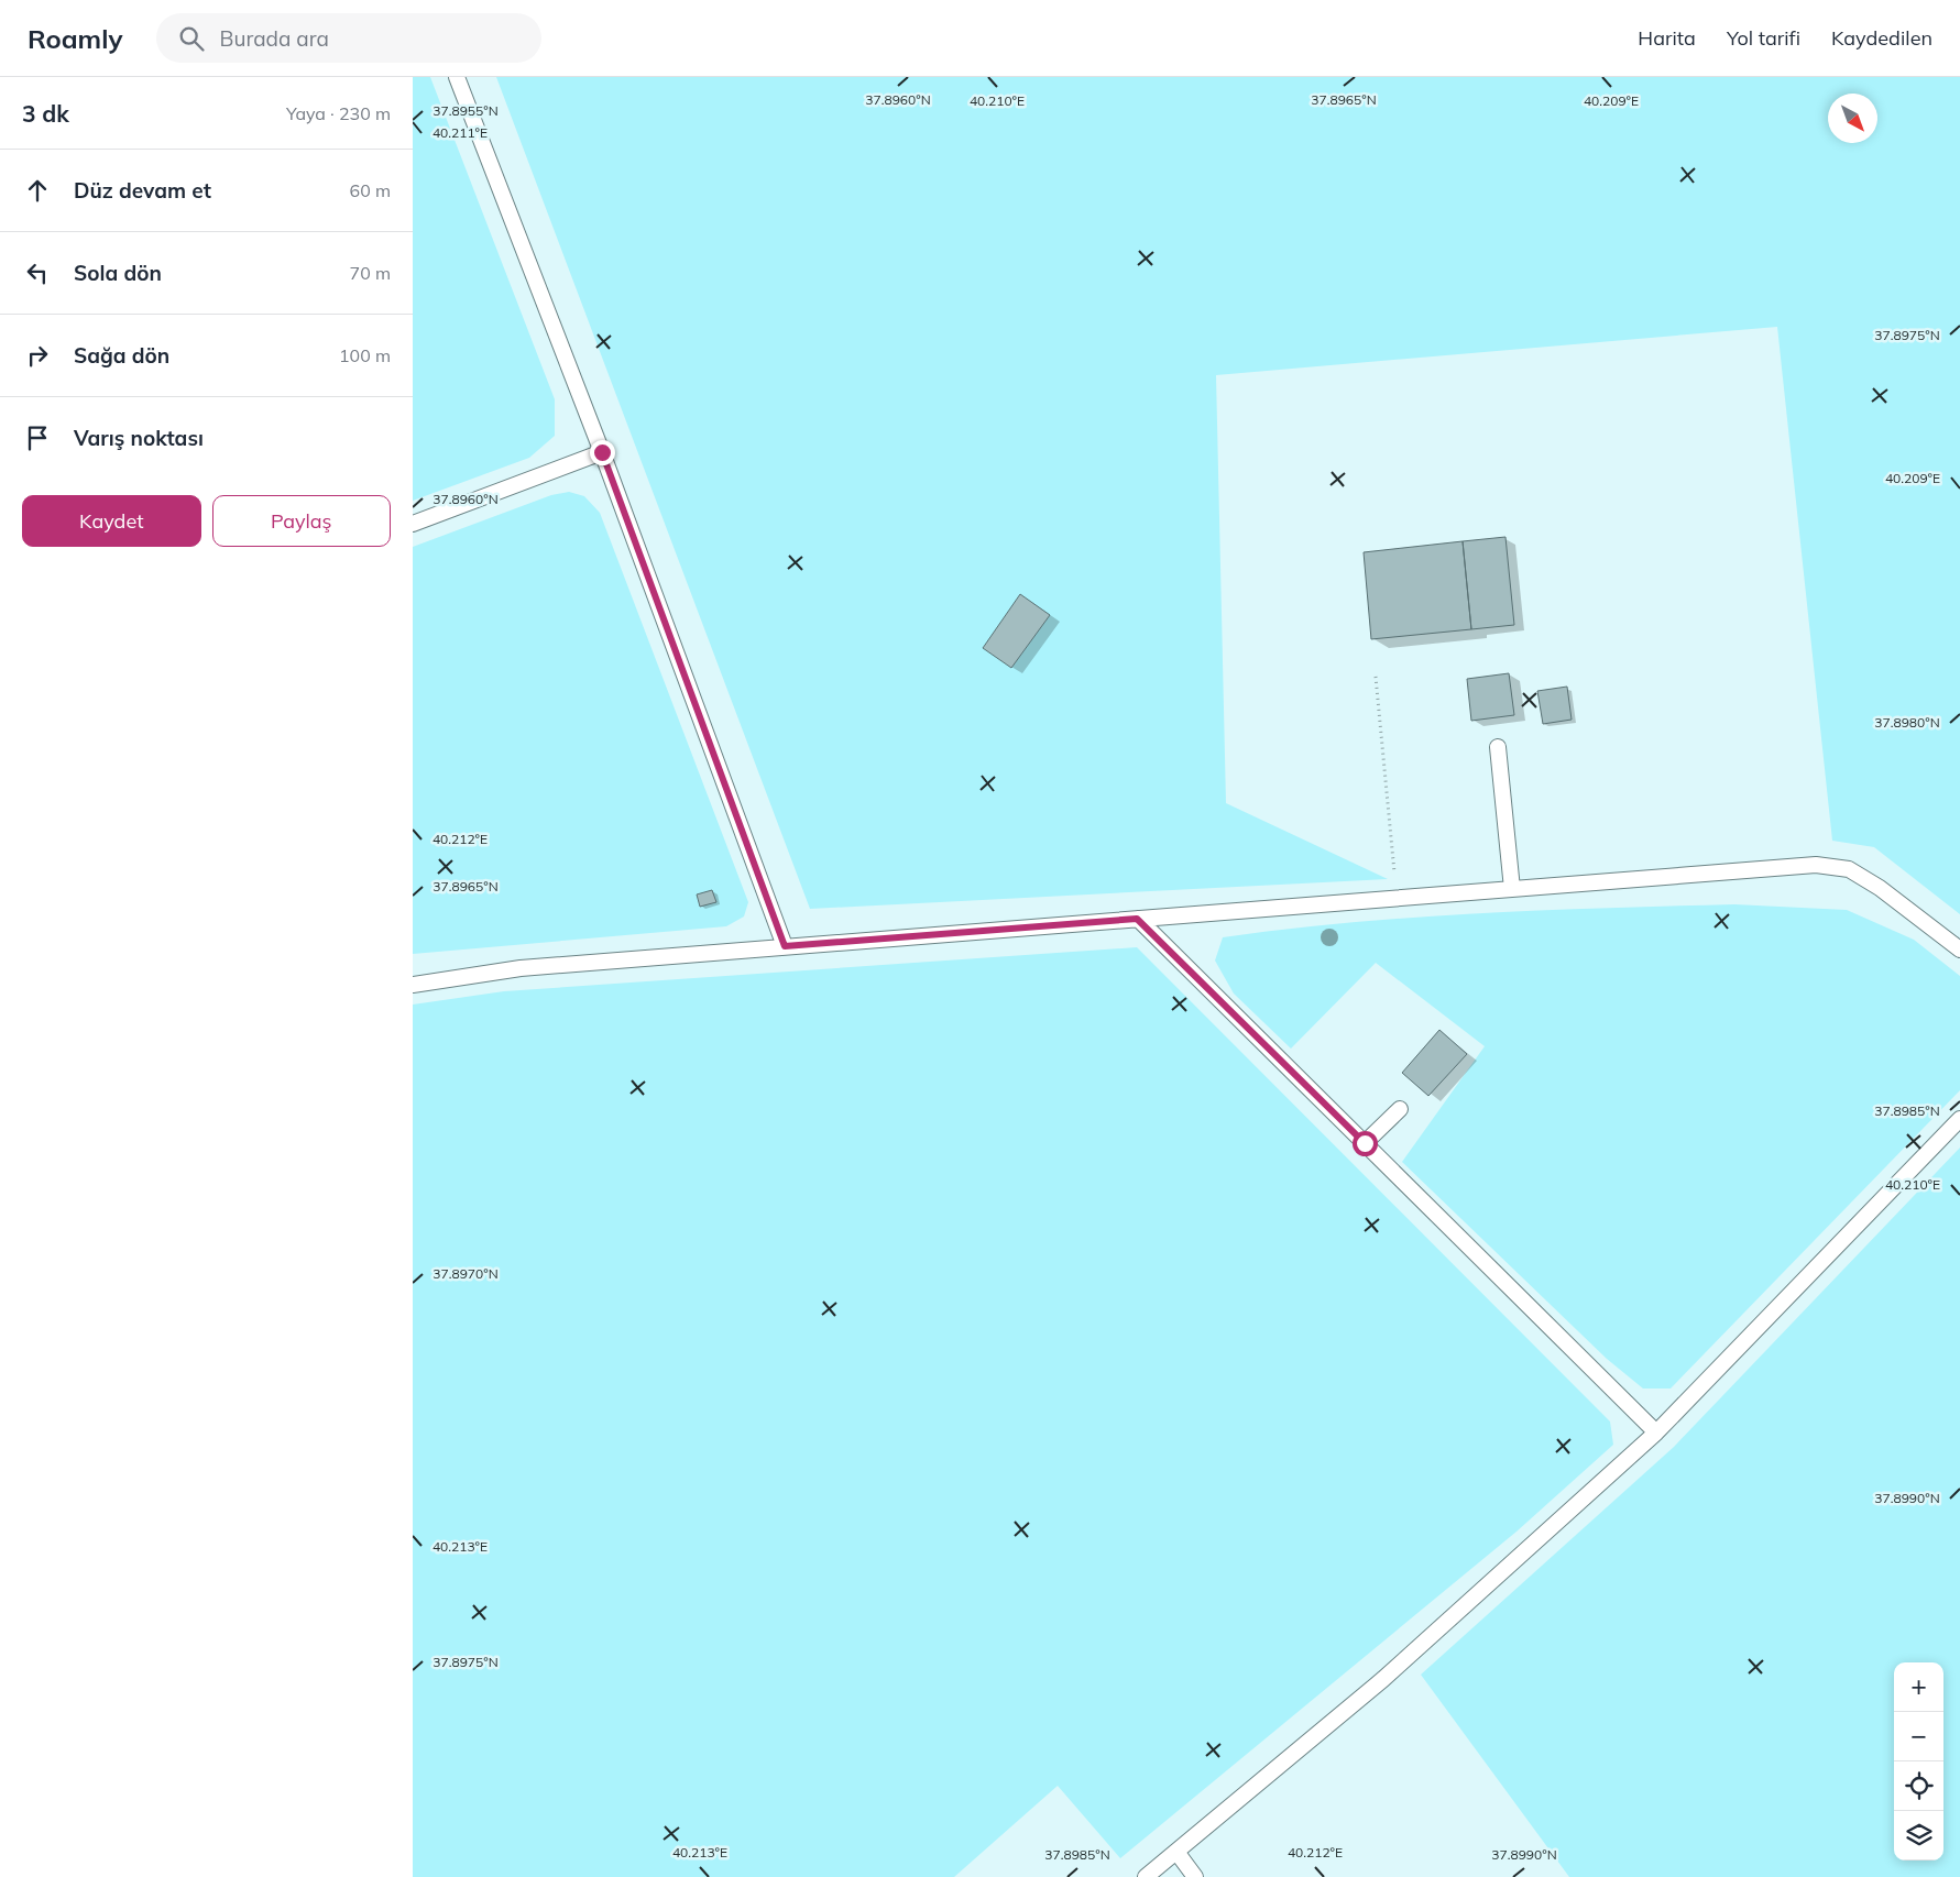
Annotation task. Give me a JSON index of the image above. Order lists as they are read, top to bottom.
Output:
{
  "north": "bottom right",
  "page": {
    "header": "Roamly",
    "search": "Burada ara",
    "nav": ["Harita", "Yol tarifi", "Kaydedilen"],
    "heading": ["3 dk", "Yaya · 230 m"],
    "list": [
      ["Düz devam et", "60 m"],
      ["Sola dön", "70 m"],
      ["Sağa dön", "100 m"],
      "Varış noktası"
    ],
    "buttons": ["Kaydet", "Paylaş"],
    "map_buttons": ["+", "−"]
  },
  "coordinates": [
    "37.8960°N",
    "37.8965°N",
    "40.210°E",
    "40.209°E",
    "37.8955°N",
    "40.211°E",
    "37.8975°N",
    "37.8980°N",
    "40.212°E",
    "37.8985°N",
    "37.8970°N",
    "37.8990°N",
    "40.213°E"
  ]
}
